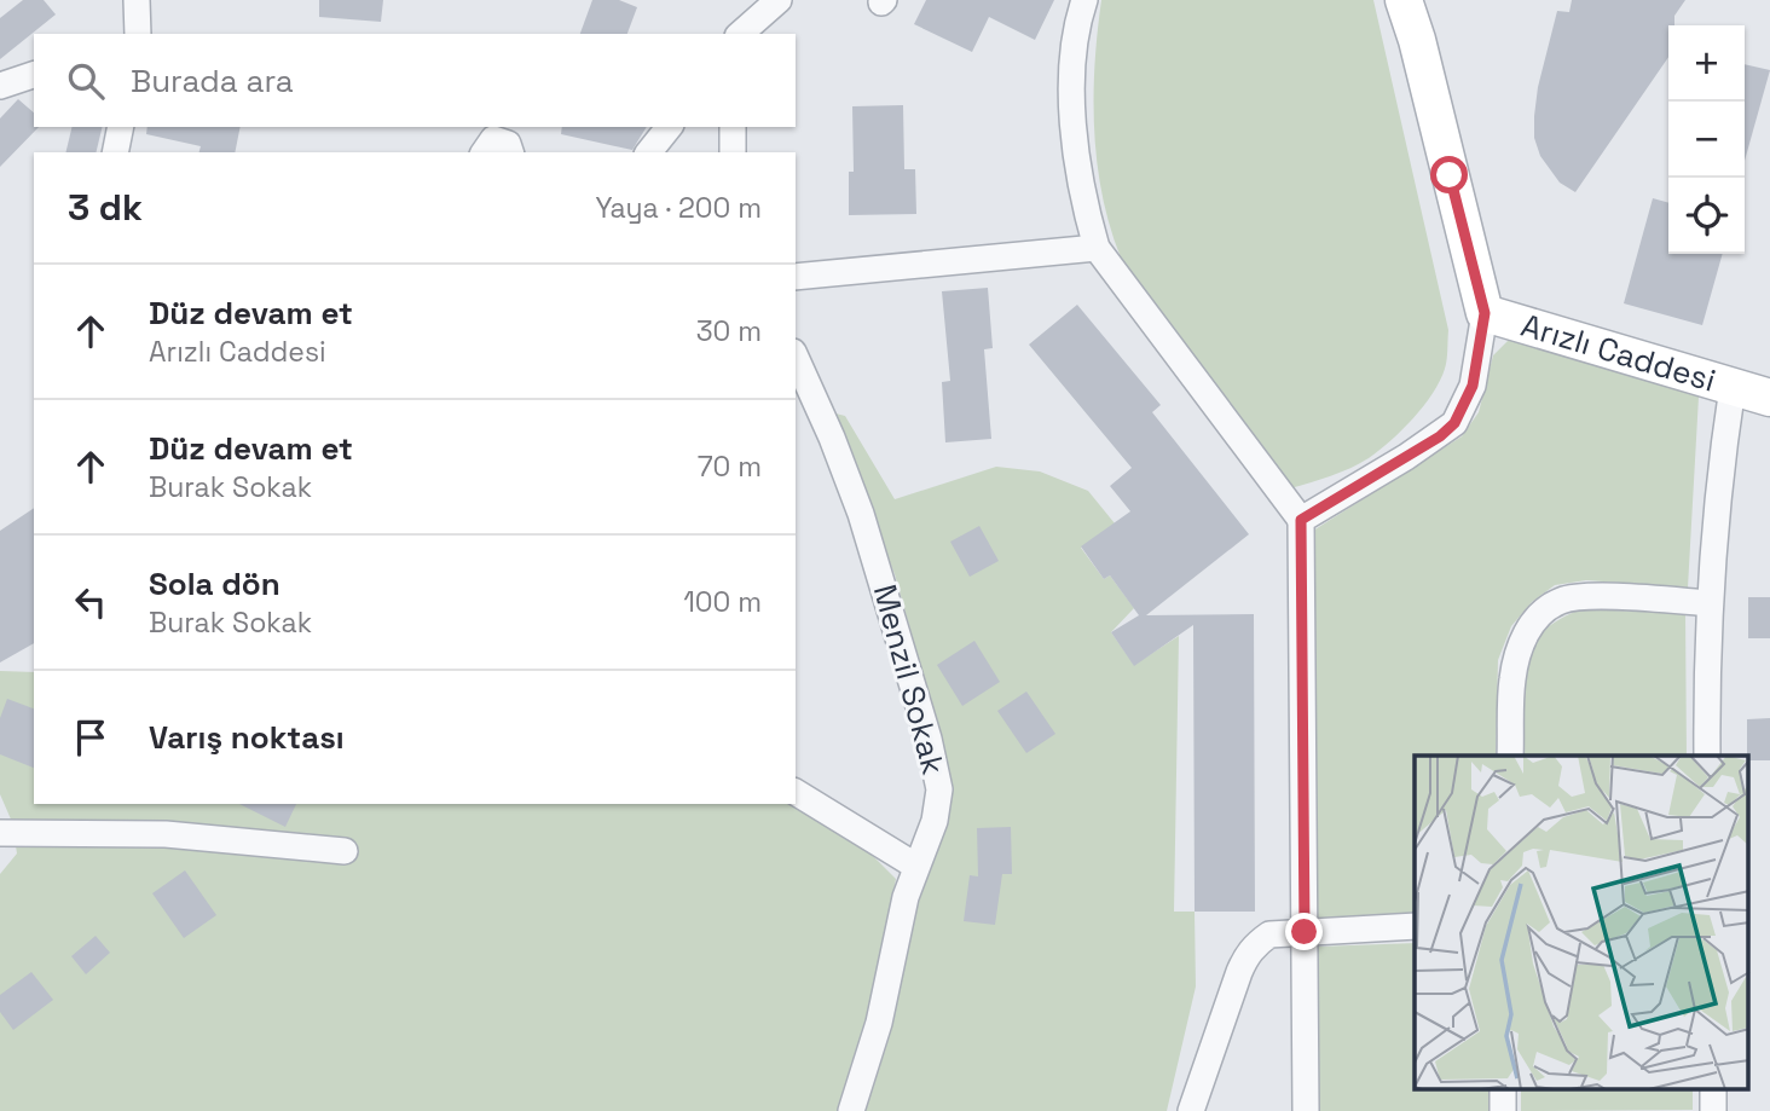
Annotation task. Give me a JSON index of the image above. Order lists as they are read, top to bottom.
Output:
{
  "streets": {
    "street": ["Arızlı Caddesi", "Menzil Sokak"]
  },
  "page": {
    "map_buttons": ["+", "−"],
    "search": "Burada ara",
    "heading": ["3 dk", "Yaya · 200 m"],
    "list": [
      ["Düz devam et", "Arızlı Caddesi", "30 m"],
      ["Düz devam et", "Burak Sokak", "70 m"],
      ["Sola dön", "Burak Sokak", "100 m"],
      "Varış noktası"
    ]
  }
}
